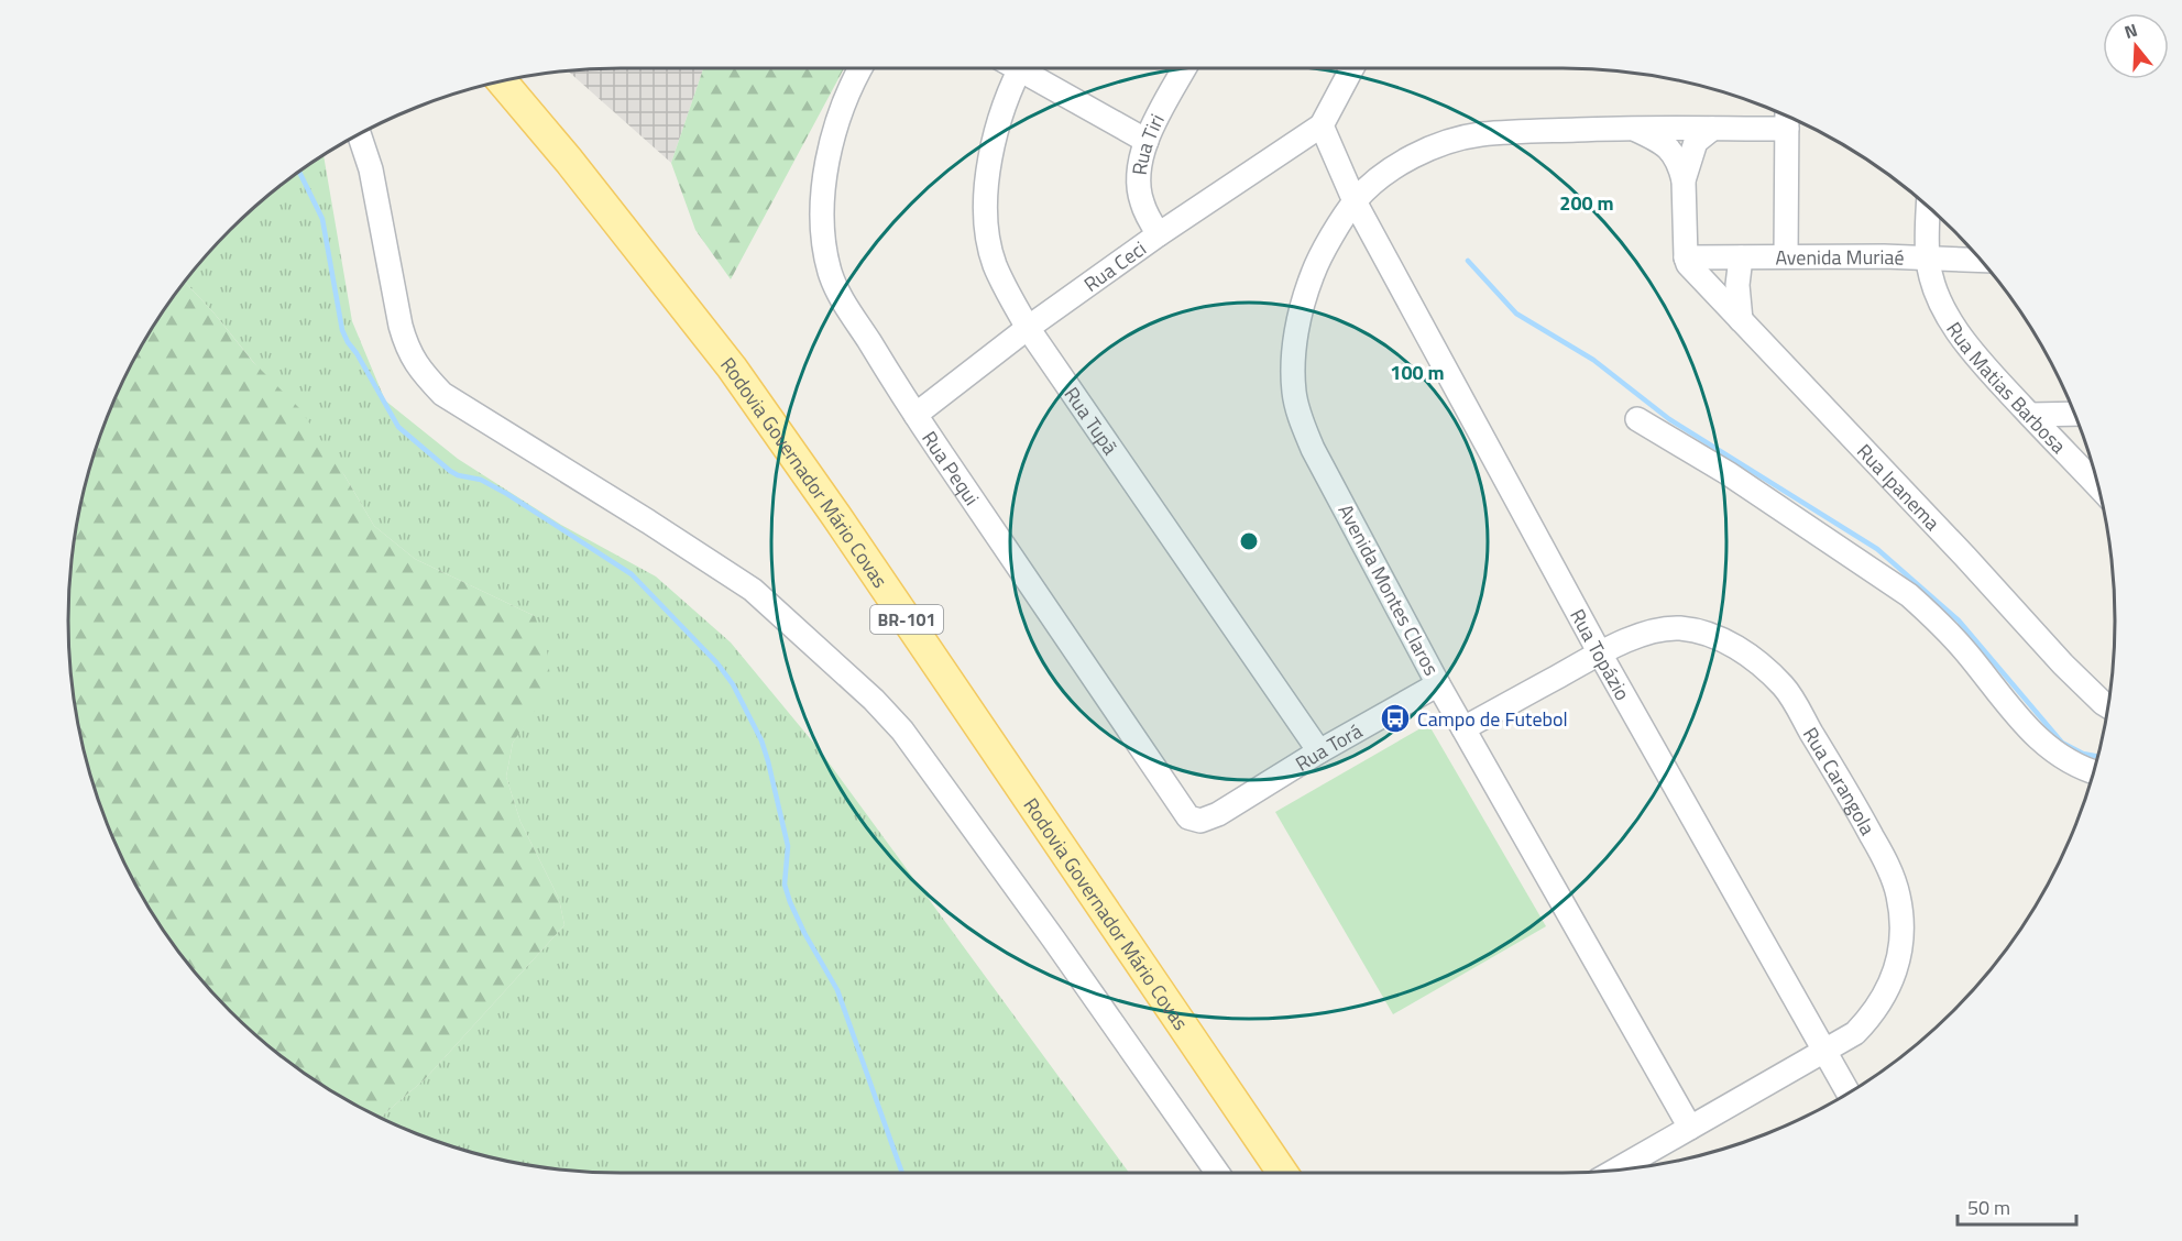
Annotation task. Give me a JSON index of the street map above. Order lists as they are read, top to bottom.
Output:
{
  "streets": {
    "main road": ["Rodovia Governador Mário Covas", "BR-101"],
    "street": [
      "Rua Tiri",
      "Avenida Muriaé",
      "Rua Ceci",
      "Rua Matias Barbosa",
      "Rua Tupã",
      "Rua Pequi",
      "Rua Ipanema",
      "Avenida Montes Claros",
      "Rua Topázio",
      "Rua Torá",
      "Rua Carangola"
    ]
  },
  "crossings": [
    ["Rua Tiri", "Rua Ceci"],
    ["Avenida Muriaé", "Rua Matias Barbosa"],
    ["Avenida Muriaé", "Rua Ipanema"],
    ["Rua Ceci", "Rua Tupã"],
    ["Rua Ceci", "Rua Pequi"],
    ["Rua Ceci", "Rua Topázio"],
    ["Rua Tupã", "Rua Torá"],
    ["Rua Pequi", "Rua Torá"],
    ["Avenida Montes Claros", "Rua Topázio"],
    ["Avenida Montes Claros", "Rua Torá"],
    ["Avenida Montes Claros", "Rua Carangola"],
    ["Rua Topázio", "Rua Carangola"]
  ],
  "places": {
    "bus stop": ["Campo de Futebol"]
  },
  "scale_bar": "50 m",
  "north": "top",
  "rings": ["200 m", "100 m"]
}
